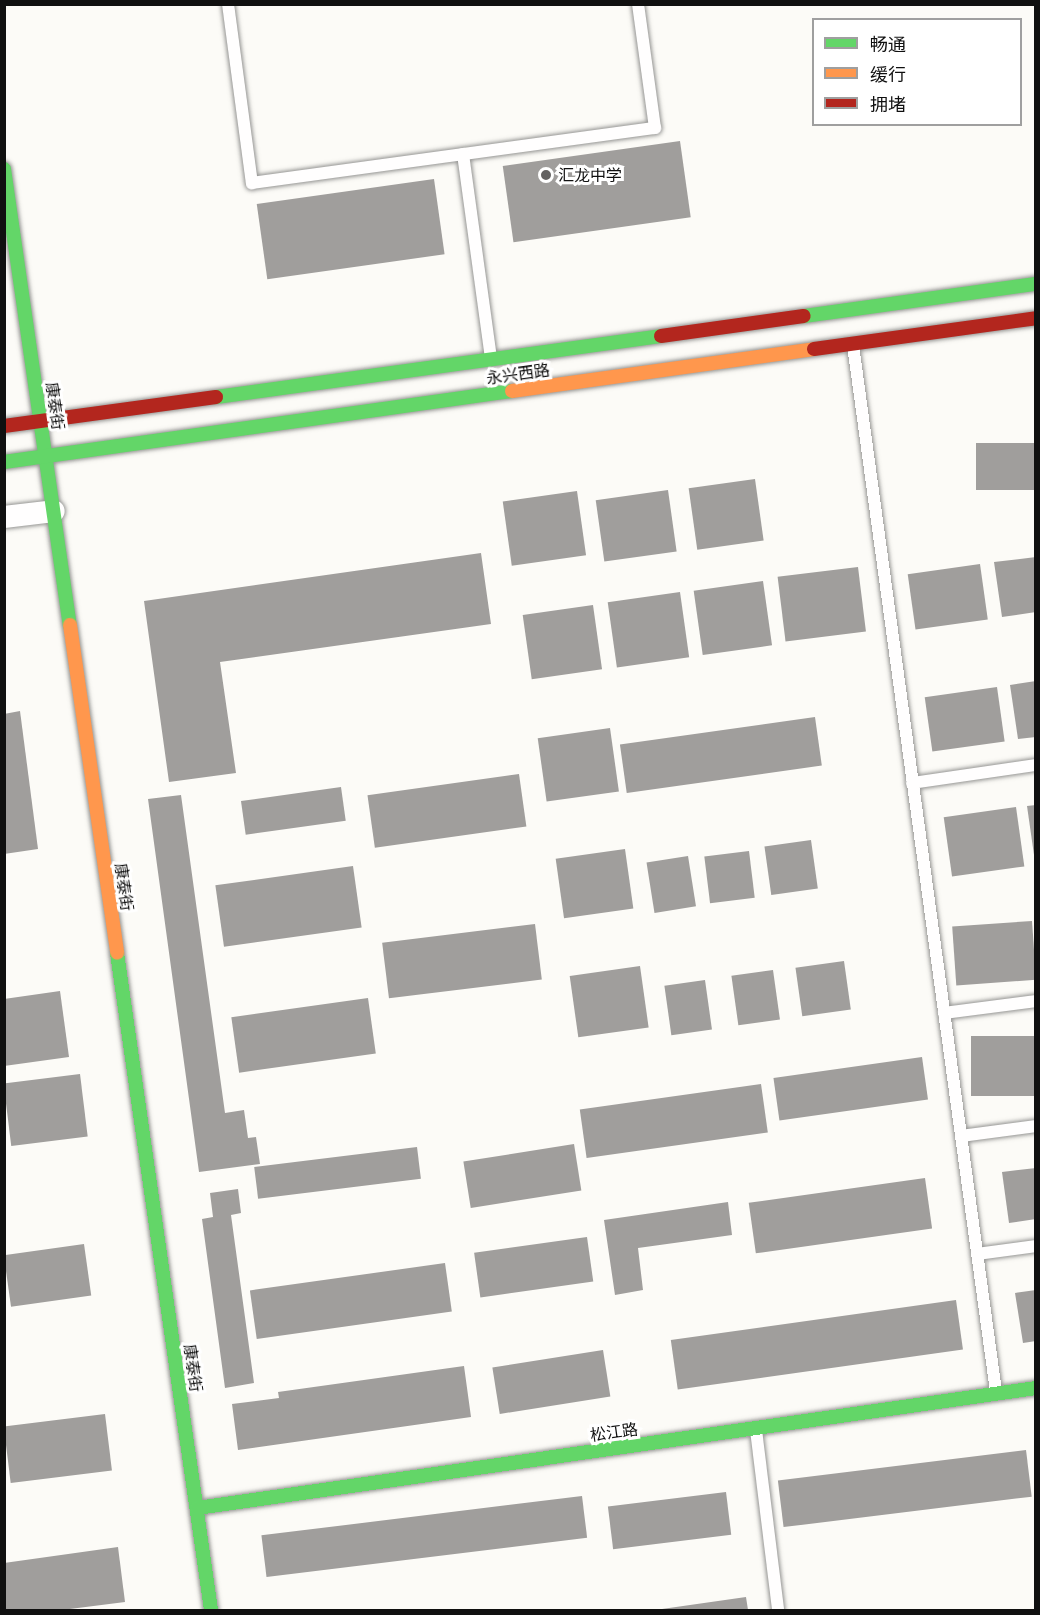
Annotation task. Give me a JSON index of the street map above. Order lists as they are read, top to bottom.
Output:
{
  "streets": {
    "street": ["永兴西路", "康泰街", "松江路"]
  },
  "crossings": [
    ["永兴西路", "康泰街"],
    ["康泰街", "松江路"]
  ],
  "places": ["汇龙中学"],
  "legend": ["畅通", "缓行", "拥堵"]
}
